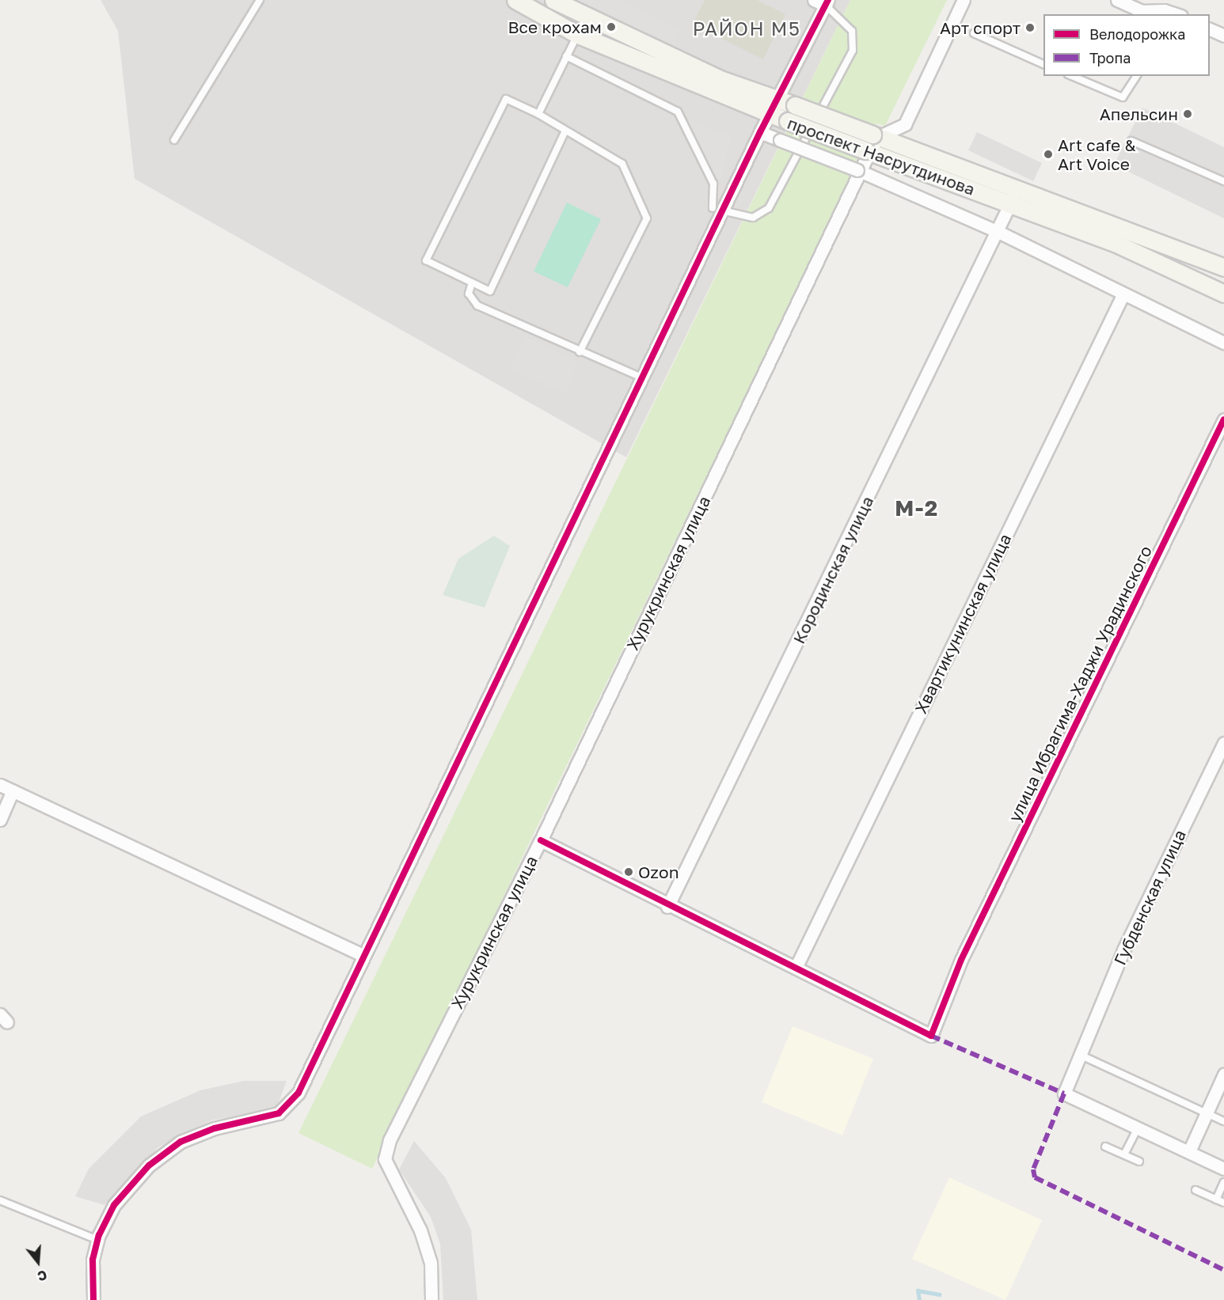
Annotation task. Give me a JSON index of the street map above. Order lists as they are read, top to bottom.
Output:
{
  "streets": {
    "main road": ["проспект Насрутдинова"],
    "street": [
      "Кородинская улица",
      "Хурукринская улица",
      "Хвартикунинская улица",
      "улица Ибрагима-Хаджи Урадинского",
      "Губденская улица"
    ]
  },
  "crossings": [
    ["проспект Насрутдинова", "Кородинская улица"],
    ["проспект Насрутдинова", "Хурукринская улица"],
    ["Хвартикунинская улица", "улица Ибрагима-Хаджи Урадинского"]
  ],
  "districts": ["РАЙОН М5", "М-2"],
  "places": [
    "Все крохам",
    "Арт спорт",
    "Апельсин",
    "Art cafe & Art Voice",
    "Ozon"
  ],
  "legend": ["Велодорожка", "Тропа"],
  "north": "bottom"
}
